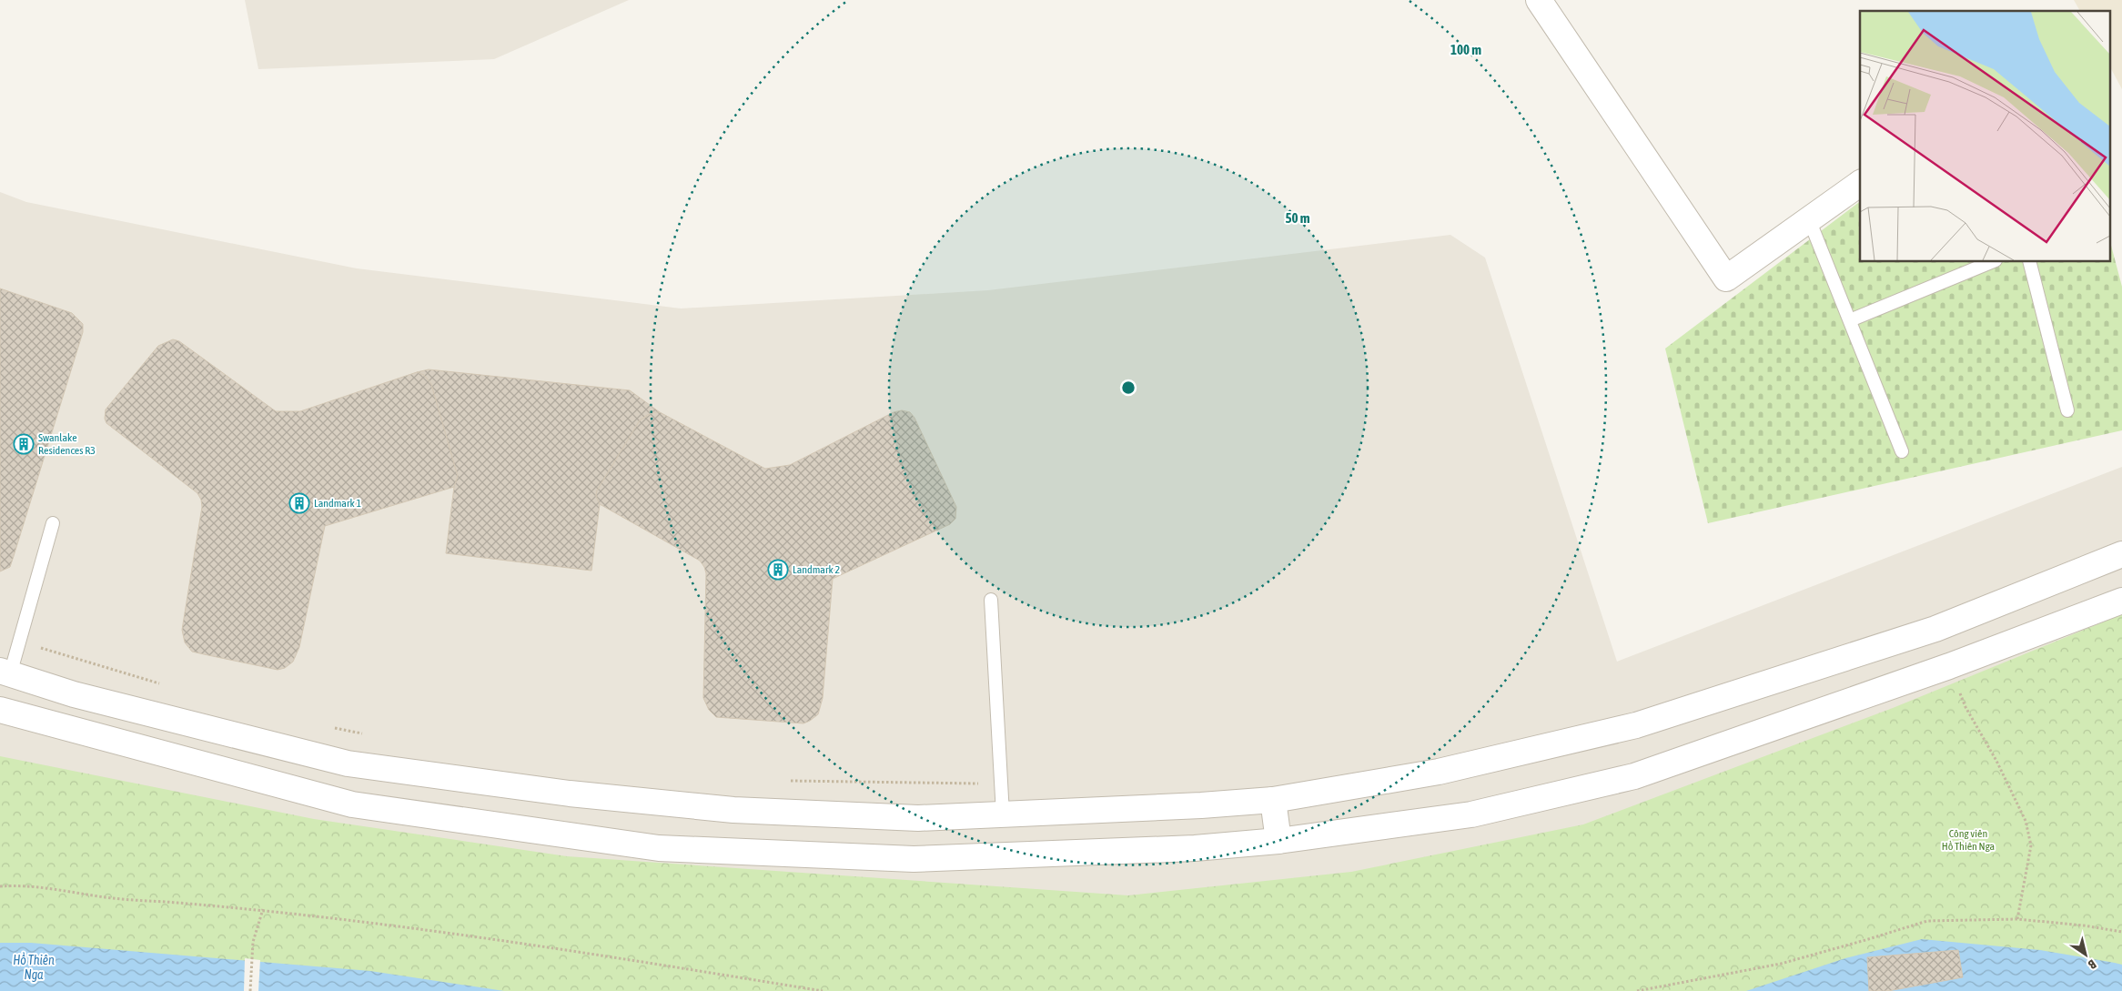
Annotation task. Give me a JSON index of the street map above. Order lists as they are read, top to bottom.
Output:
{
  "water": ["Hồ Thiên Nga"],
  "parks": ["Công viên Hồ Thiên Nga"],
  "places": {
    "building": ["Swanlake Residences R3", "Landmark 1", "Landmark 2"]
  },
  "north": "bottom right",
  "rings": ["100 m", "50 m"]
}
